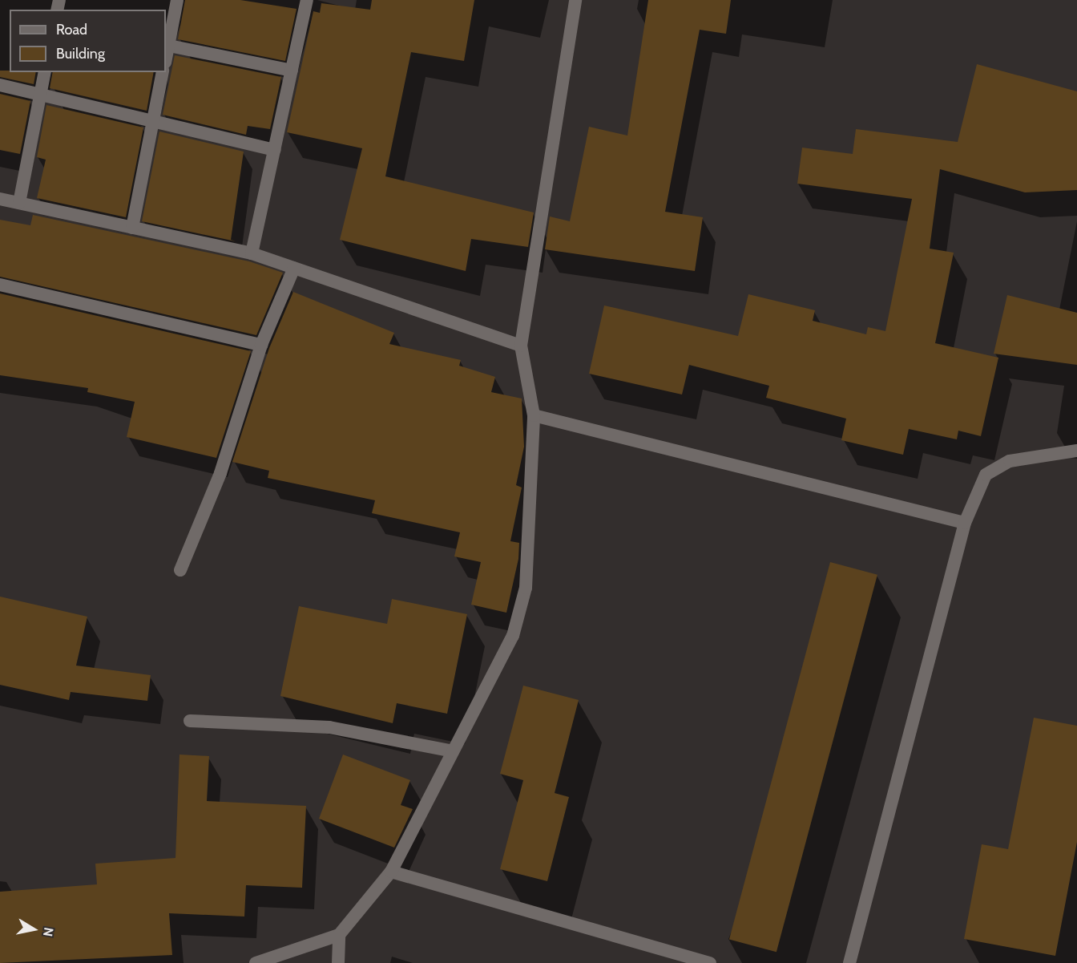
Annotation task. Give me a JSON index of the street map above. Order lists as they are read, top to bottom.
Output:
{
  "legend": ["Road", "Building"],
  "north": "right"
}
